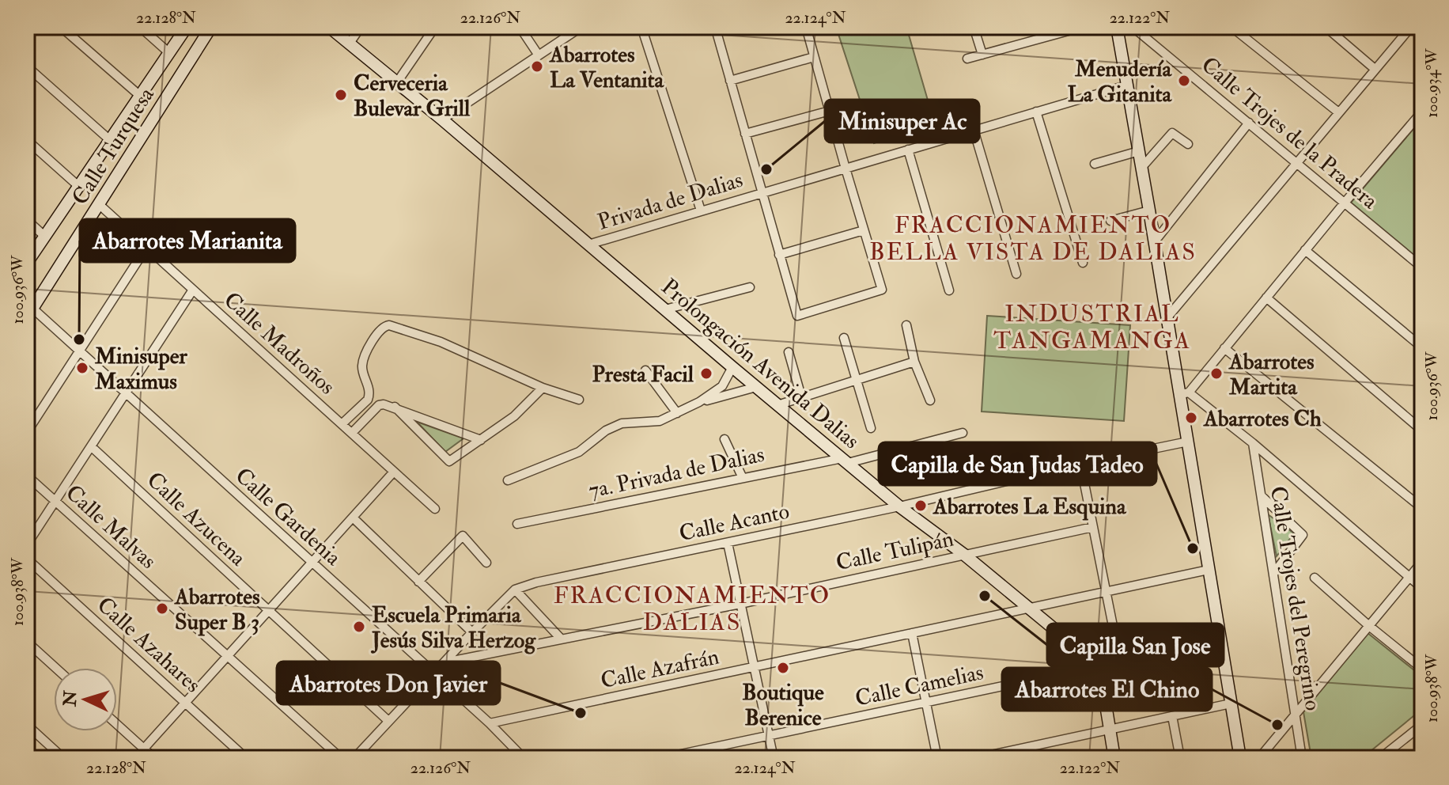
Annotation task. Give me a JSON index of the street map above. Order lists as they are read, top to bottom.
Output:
{
  "streets": {
    "main road": ["Calle Turquesa", "Prolongación Avenida Dalias"],
    "street": [
      "Calle Trojes de la Pradera",
      "Privada de Dalias",
      "Calle Madroños",
      "7a. Privada de Dalias",
      "Calle Gardenia",
      "Calle Azucena",
      "Calle Acanto",
      "Calle Malvas",
      "Calle Tulipán",
      "Calle Trojes del Peregrino",
      "Calle Azahares",
      "Calle Azafrán",
      "Calle Camelias"
    ]
  },
  "crossings": [
    ["Calle Turquesa", "Calle Madroños"],
    ["Calle Turquesa", "Calle Gardenia"],
    ["Privada de Dalias", "Prolongación Avenida Dalias"],
    ["Prolongación Avenida Dalias", "7a. Privada de Dalias"],
    ["Prolongación Avenida Dalias", "Calle Acanto"],
    ["Prolongación Avenida Dalias", "Calle Tulipán"],
    ["Prolongación Avenida Dalias", "Calle Azafrán"],
    ["Prolongación Avenida Dalias", "Calle Camelias"],
    ["Calle Gardenia", "Calle Acanto"],
    ["Calle Gardenia", "Calle Azafrán"],
    ["Calle Azucena", "Calle Acanto"],
    ["Calle Acanto", "Calle Tulipán"]
  ],
  "districts": ["FRACCIONAMIENTO BELLA VISTA DE DALIAS", "INDUSTRIAL TANGAMANGA", "FRACCIONAMIENTO DALIAS"],
  "places": [
    "Abarrotes La Ventanita",
    "Menudería La Gitanita",
    "Cerveceria Bulevar Grill",
    "Minisuper Ac",
    "Abarrotes Marianita",
    "Minisuper Maximus",
    "Presta Facil",
    "Abarrotes Martita",
    "Abarrotes Ch",
    "Abarrotes La Esquina",
    "Capilla de San Judas Tadeo",
    "Capilla San Jose",
    "Abarrotes Super B 3",
    "Escuela Primaria Jesús Silva Herzog",
    "Boutique Berenice",
    "Abarrotes Don Javier",
    "Abarrotes El Chino"
  ],
  "north": "left",
  "coordinates": [
    "22.128°N",
    "22.126°N",
    "22.124°N",
    "22.122°N",
    "100.934°W",
    "100.936°W",
    "100.938°W"
  ]
}
